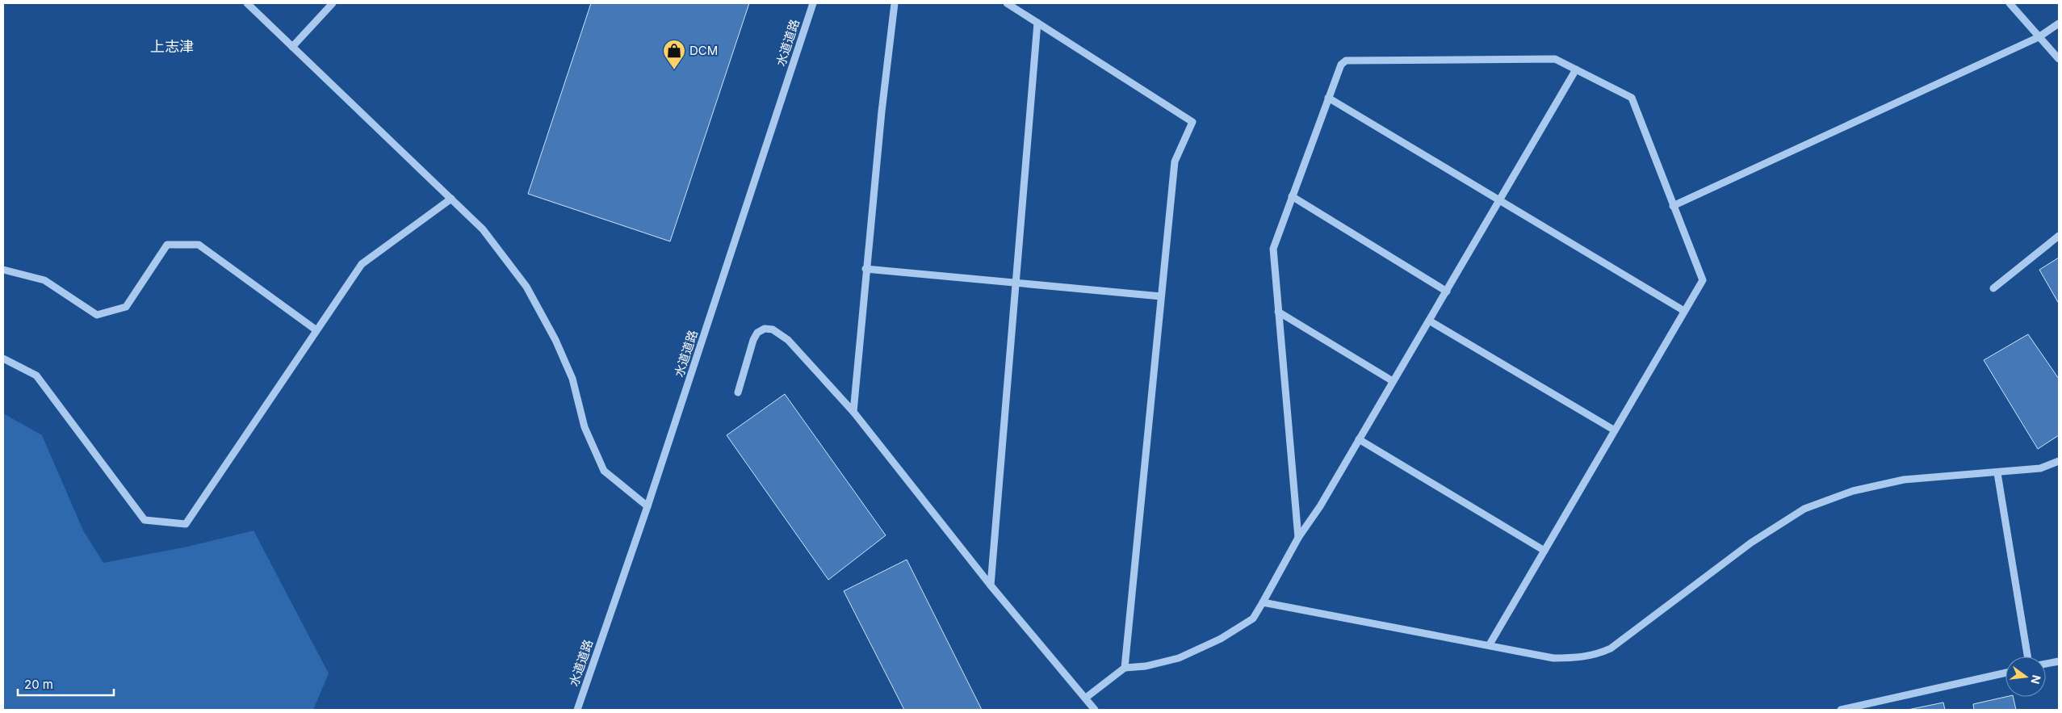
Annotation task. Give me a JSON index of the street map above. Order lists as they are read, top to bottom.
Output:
{
  "streets": {
    "street": ["水道道路"]
  },
  "districts": ["上志津"],
  "places": {
    "shop": ["DCM"]
  },
  "scale_bar": "20 m",
  "north": "right"
}
